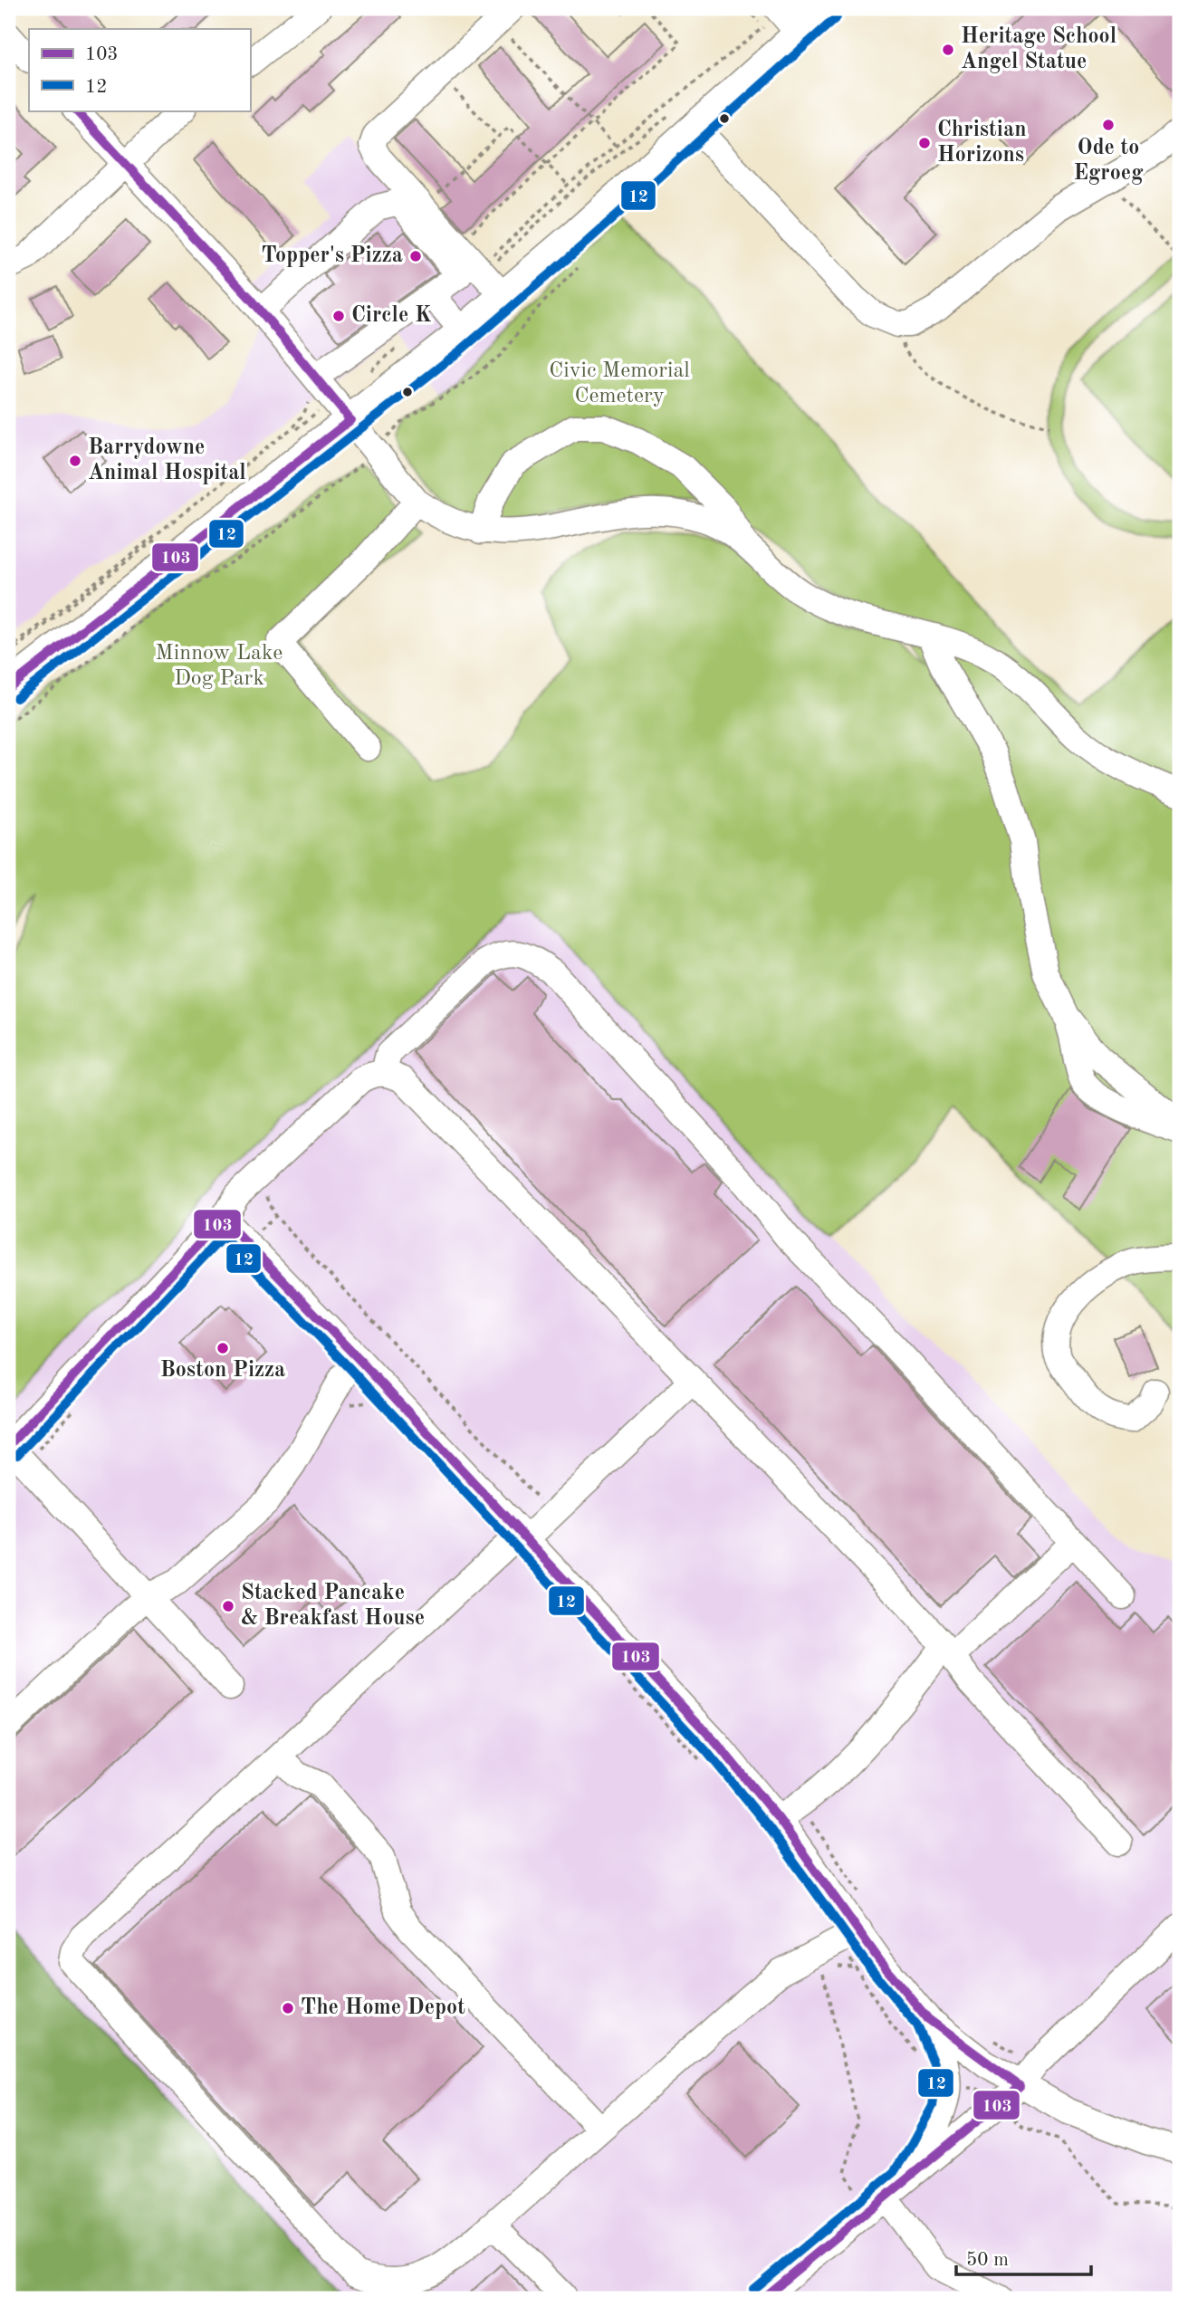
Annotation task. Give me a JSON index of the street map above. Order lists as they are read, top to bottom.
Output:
{
  "parks": ["Civic Memorial Cemetery", "Minnow Lake Dog Park"],
  "places": [
    "Heritage School Angel Statue",
    "Ode to Egroeg",
    "Christian Horizons",
    "Topper's Pizza",
    "Circle K",
    "Barrydowne Animal Hospital",
    "Boston Pizza",
    "Stacked Pancake & Breakfast House",
    "The Home Depot"
  ],
  "lines": ["transit line 12", "transit line 103"],
  "legend": ["103", "12"],
  "scale_bar": "50 m"
}
